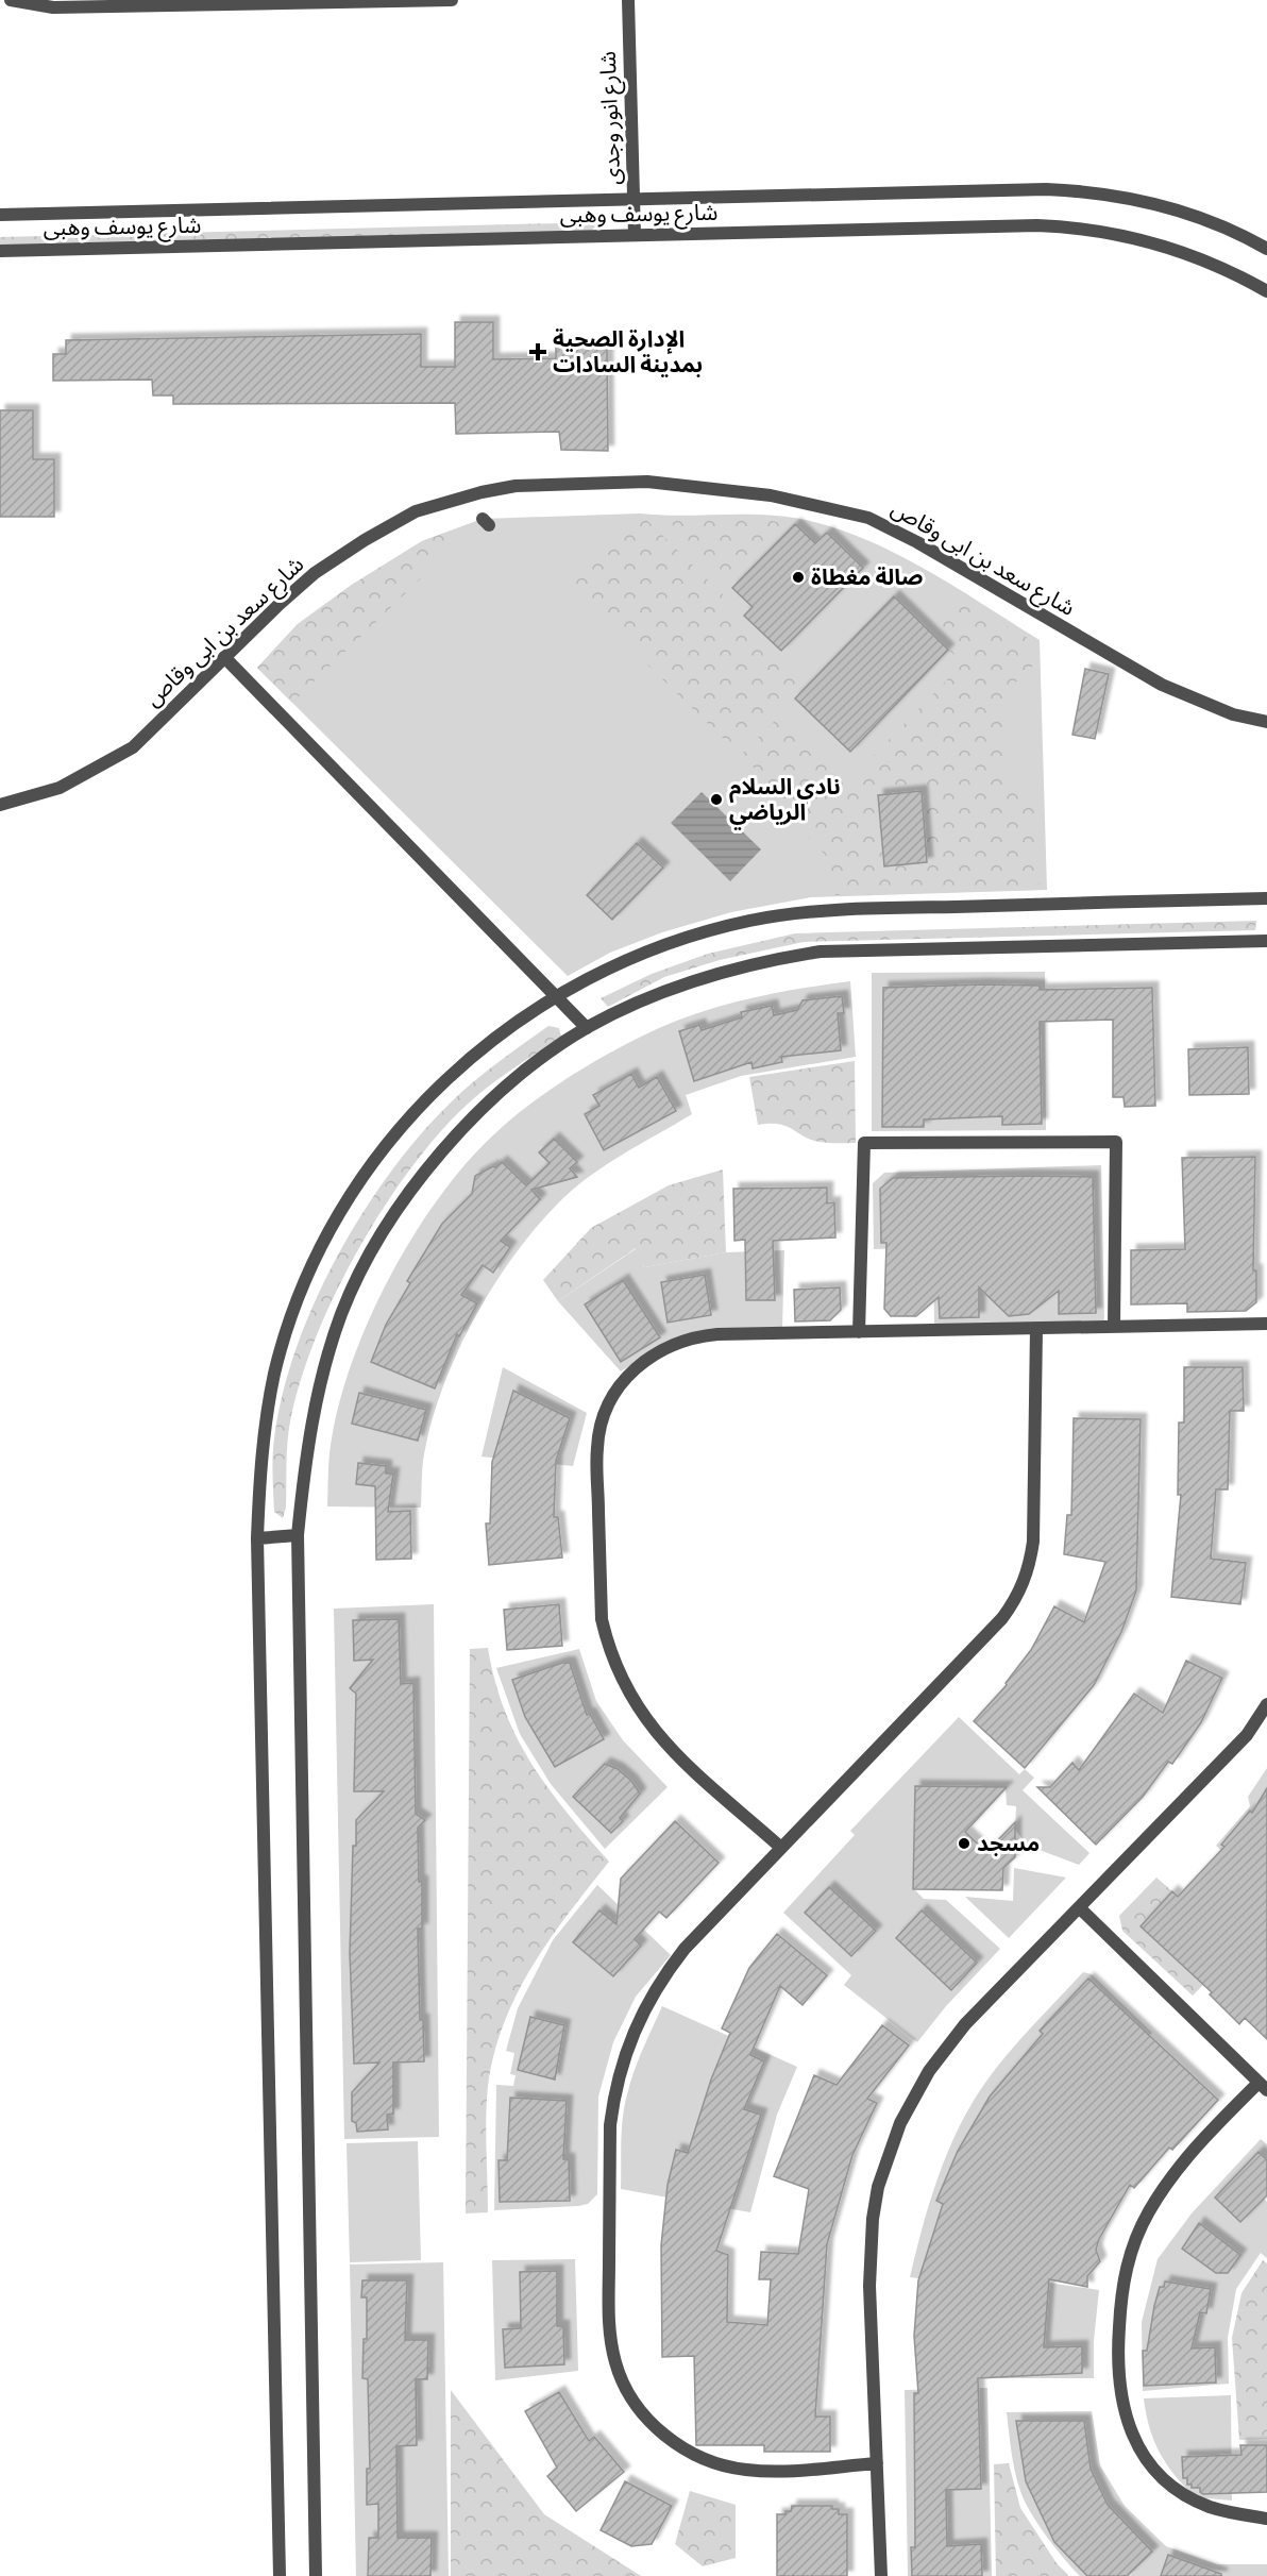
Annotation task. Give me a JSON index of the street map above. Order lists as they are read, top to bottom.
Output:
{
  "streets": {
    "street": ["شارع انور وجدى", "شارع يوسف وهبى", "شارع سعد بن ابى وقاص"]
  },
  "crossings": [
    ["شارع انور وجدى", "شارع يوسف وهبى"]
  ],
  "places": {
    "health": ["الإدارة الصحية بمدينة السادات"],
    "other": ["صالة مغطاة", "نادي السلام الرياضي", "مسجد"]
  }
}
